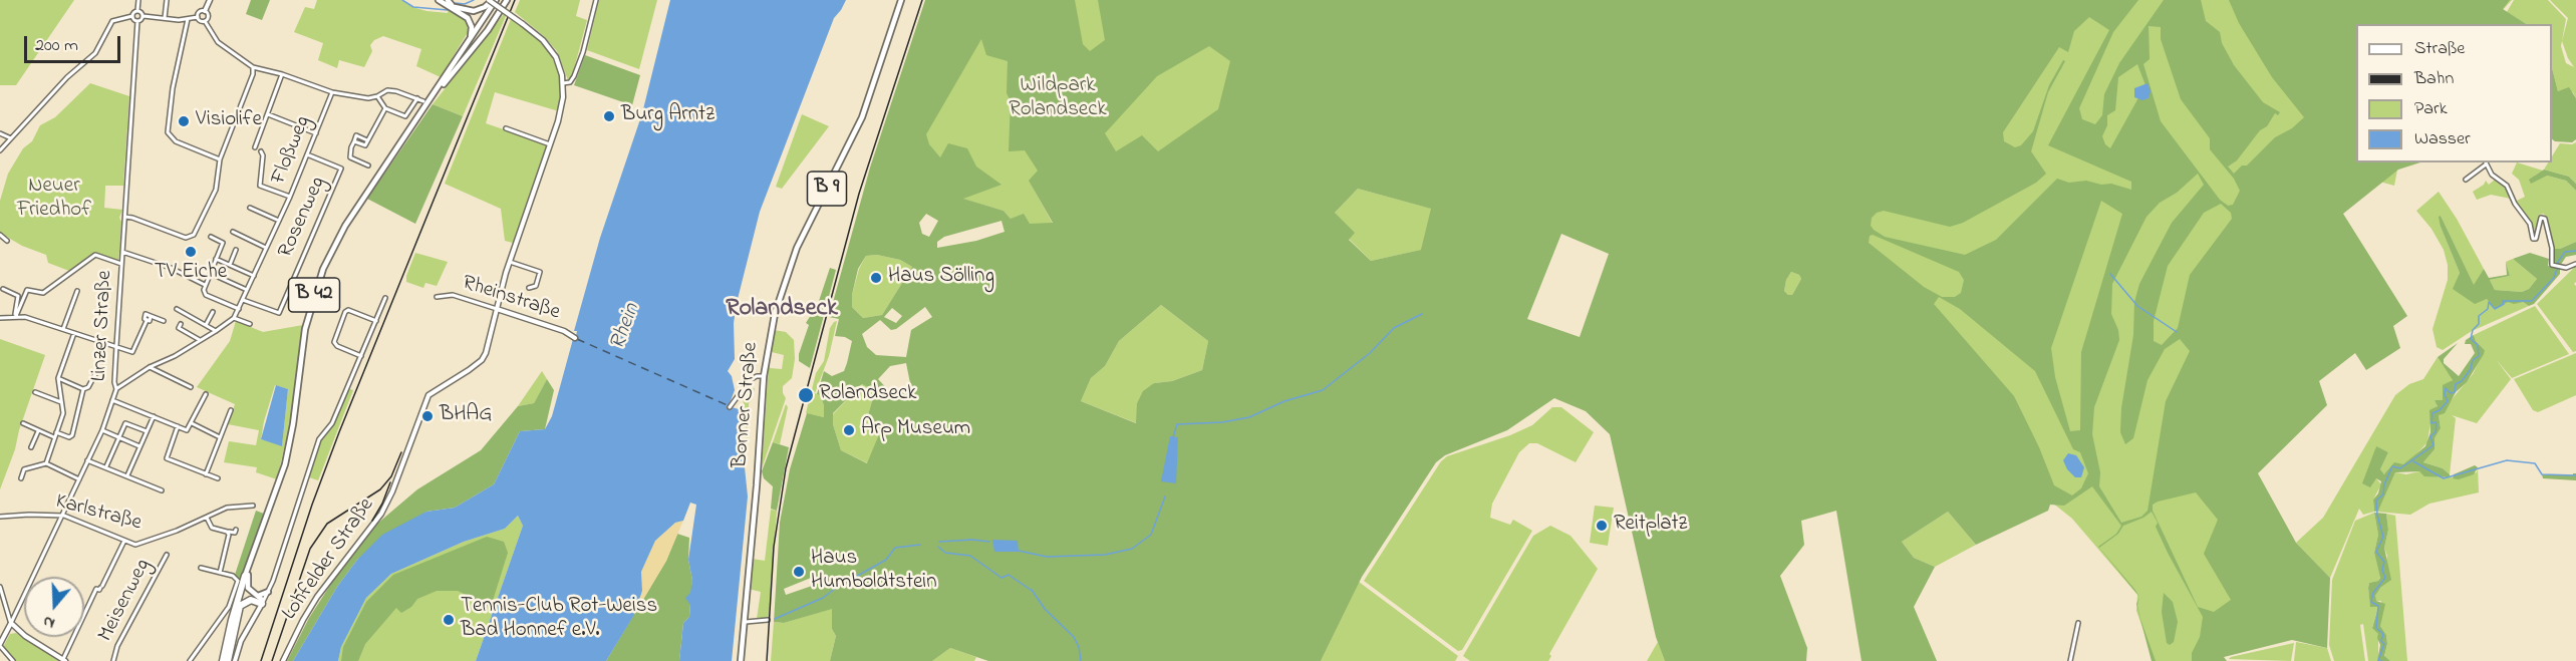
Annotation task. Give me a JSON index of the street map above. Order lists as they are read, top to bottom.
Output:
{
  "streets": {
    "highway": ["B 42"],
    "main road": ["B 9", "Bonner Straße"],
    "street": [
      "Floßweg",
      "Rosenweg",
      "Rheinstraße",
      "Linzer Straße",
      "Karlstraße",
      "Lohfelder Straße",
      "Meisenweg"
    ]
  },
  "crossings": [
    ["Floßweg", "Rosenweg"],
    ["Floßweg", "Linzer Straße"],
    ["B 9", "Bonner Straße"],
    ["Rheinstraße", "Lohfelder Straße"],
    ["Linzer Straße", "Karlstraße"]
  ],
  "districts": ["Rolandseck"],
  "water": ["Rhein"],
  "parks": ["Wildpark Rolandseck", "Neuer Friedhof"],
  "places": [
    "Burg Arntz",
    "Visiolife",
    "TV Eiche",
    "Haus Sölling",
    "Rolandseck",
    "BHAG",
    "Arp Museum",
    "Reitplatz",
    "Haus Humboldtstein",
    "Tennis-Club Rot-Weiss Bad Honnef e.V."
  ],
  "legend": [
    "Straße",
    "Bahn",
    "Park",
    "Wasser"
  ],
  "scale_bar": "200 m",
  "north": "bottom"
}
